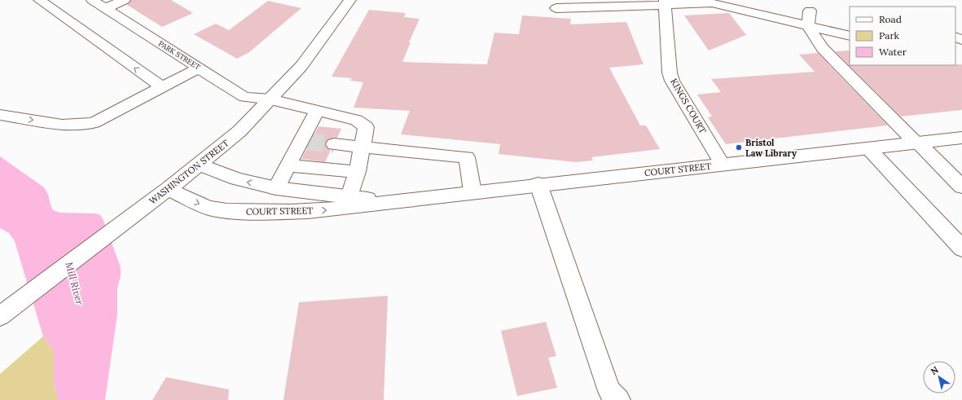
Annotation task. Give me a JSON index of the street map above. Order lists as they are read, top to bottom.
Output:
{
  "streets": {
    "main road": [
      "PARK STREET",
      "KINGS COURT",
      "COURT STREET",
      "WASHINGTON STREET"
    ]
  },
  "crossings": [
    ["PARK STREET", "WASHINGTON STREET"],
    ["KINGS COURT", "COURT STREET"],
    ["COURT STREET", "WASHINGTON STREET"]
  ],
  "water": ["Mill River"],
  "places": ["Bristol Law Library"],
  "legend": ["Road", "Park", "Water"],
  "north": "top left"
}
